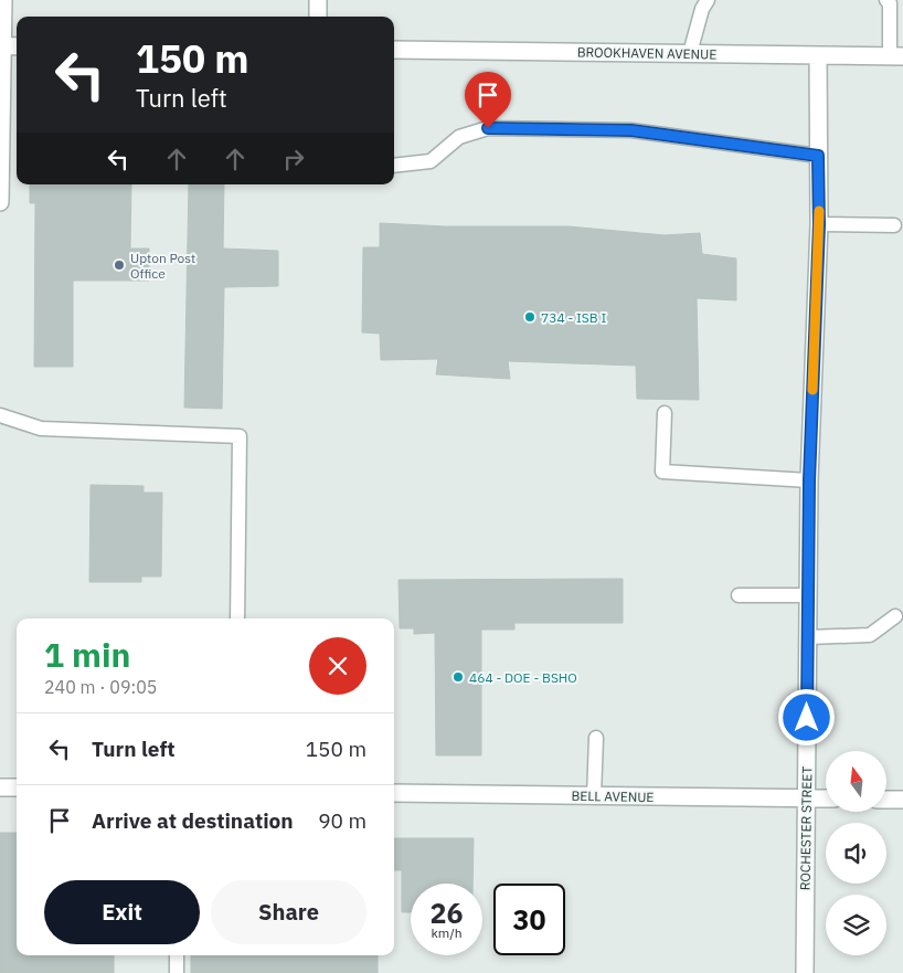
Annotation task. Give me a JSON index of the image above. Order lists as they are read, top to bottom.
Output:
{
  "streets": {
    "street": ["BROOKHAVEN AVENUE", "BELL AVENUE", "ROCHESTER STREET"]
  },
  "crossings": [
    ["BROOKHAVEN AVENUE", "ROCHESTER STREET"],
    ["BELL AVENUE", "ROCHESTER STREET"]
  ],
  "places": ["Upton Post Office", "734 - ISB I", "464 - DOE - BSHO"],
  "north": "top",
  "page": {
    "turn": ["150 m", "Turn left"],
    "heading": ["1 min", "240 m · 09:05"],
    "list": [
      {
        "name": "Turn left",
        "value": "150 m"
      },
      {
        "name": "Arrive at destination",
        "value": "90 m"
      }
    ],
    "buttons": ["Exit", "Share"],
    "speed": "26 km/h",
    "limit": "30"
  }
}
